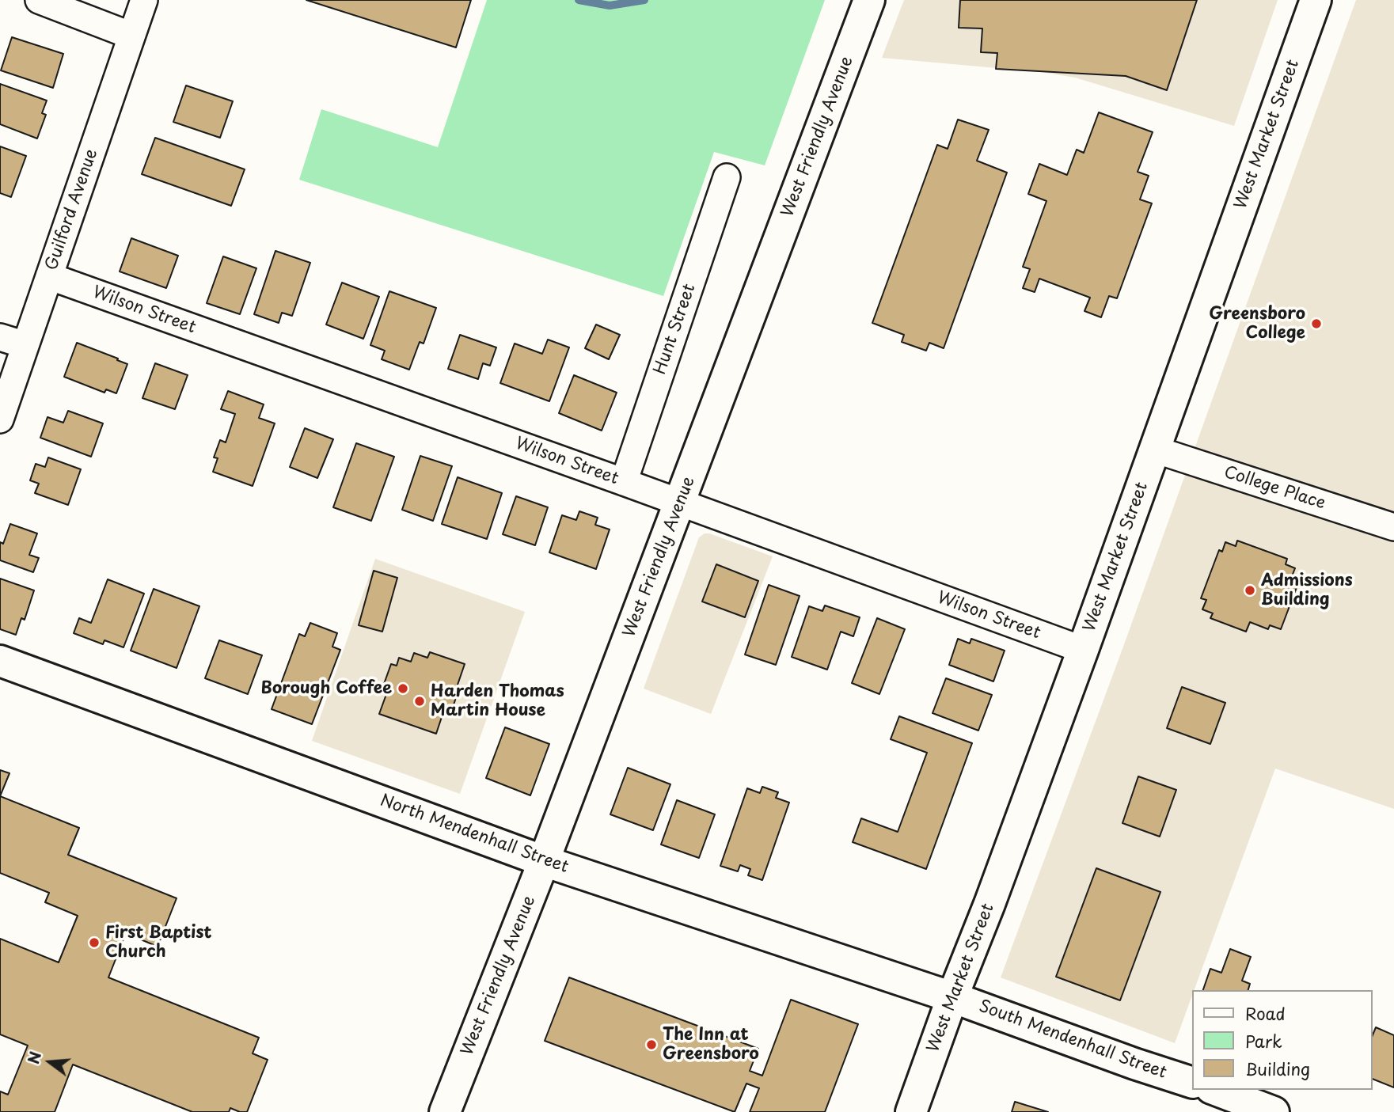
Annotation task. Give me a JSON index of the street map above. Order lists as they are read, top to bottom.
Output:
{
  "streets": {
    "main road": [
      "West Market Street",
      "West Friendly Avenue",
      "North Mendenhall Street",
      "South Mendenhall Street"
    ],
    "street": [
      "Guilford Avenue",
      "Wilson Street",
      "Hunt Street",
      "College Place"
    ]
  },
  "crossings": [
    ["West Market Street", "Wilson Street"],
    ["West Market Street", "College Place"],
    ["West Market Street", "North Mendenhall Street"],
    ["West Market Street", "South Mendenhall Street"],
    ["West Friendly Avenue", "Wilson Street"],
    ["West Friendly Avenue", "North Mendenhall Street"],
    ["Guilford Avenue", "Wilson Street"],
    ["Wilson Street", "Hunt Street"],
    ["North Mendenhall Street", "South Mendenhall Street"]
  ],
  "places": [
    "Greensboro College",
    "Admissions Building",
    "Borough Coffee",
    "Harden Thomas Martin House",
    "First Baptist Church",
    "The Inn at Greensboro"
  ],
  "legend": ["Road", "Park", "Building"],
  "north": "left"
}
